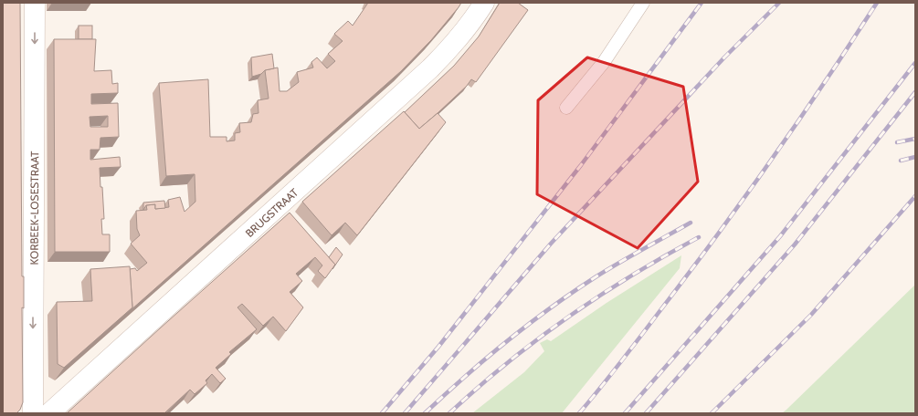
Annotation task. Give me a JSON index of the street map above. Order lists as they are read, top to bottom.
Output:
{
  "streets": {
    "street": ["KORBEEK-LOSESTRAAT", "BRUGSTRAAT"]
  },
  "one_way": ["KORBEEK-LOSESTRAAT"]
}
